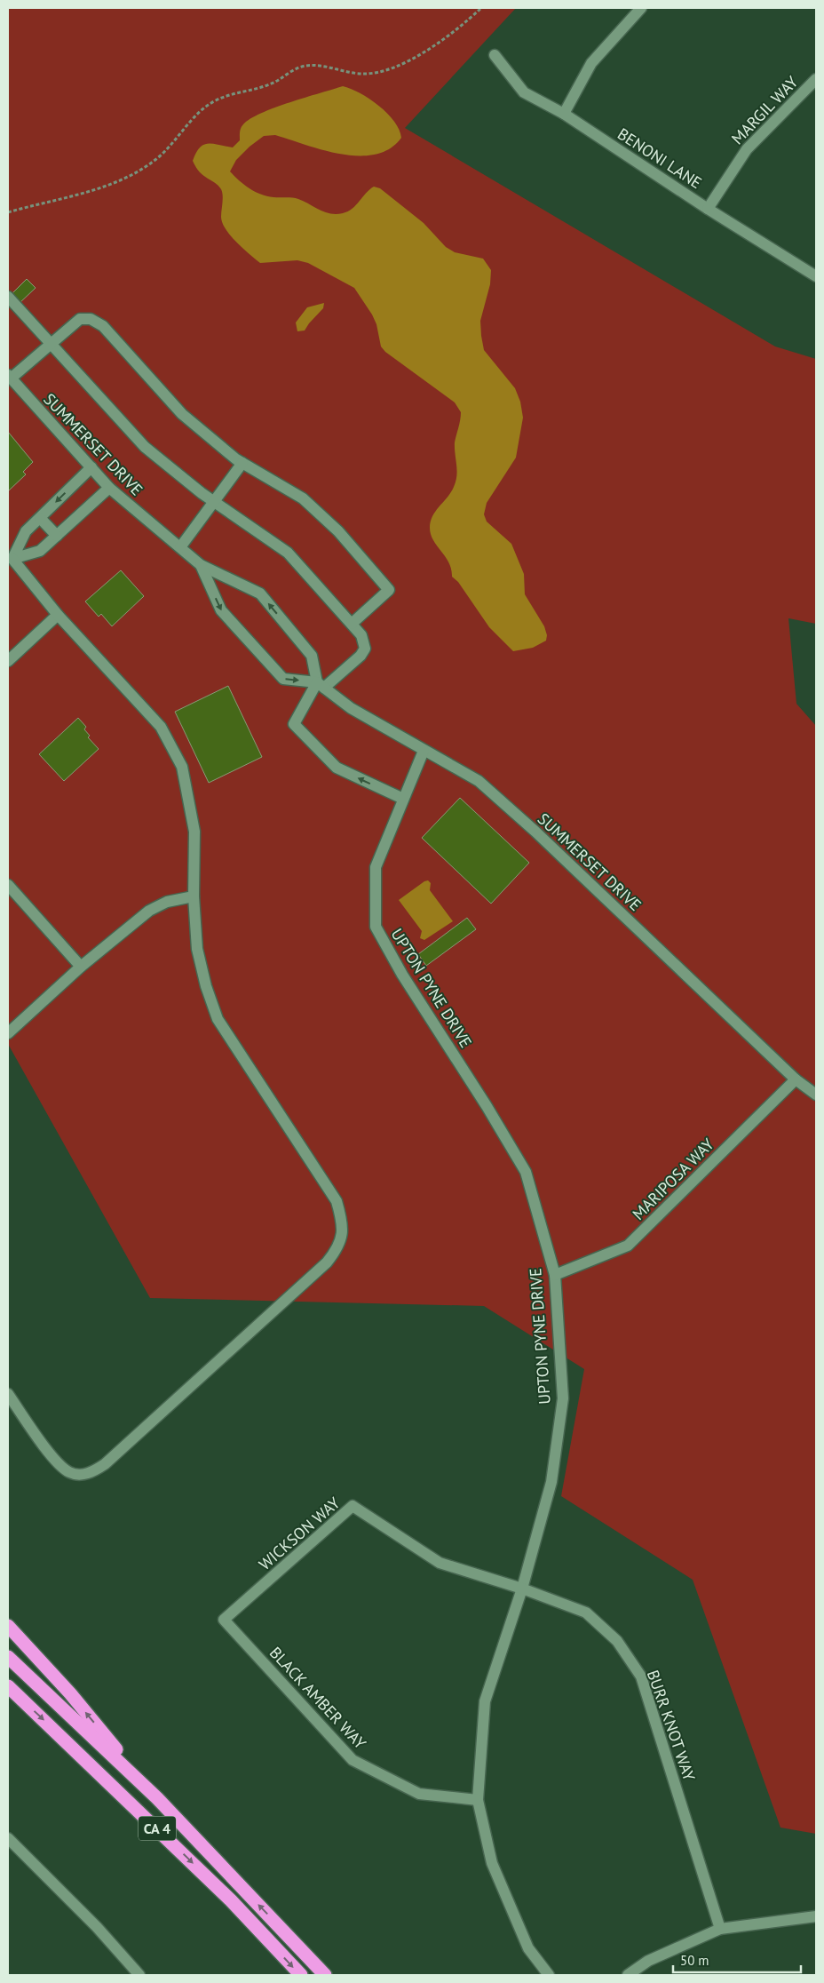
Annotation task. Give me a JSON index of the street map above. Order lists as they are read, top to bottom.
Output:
{
  "streets": {
    "highway": ["CA 4"],
    "street": [
      "MARGIL WAY",
      "BENONI LANE",
      "SUMMERSET DRIVE",
      "UPTON PYNE DRIVE",
      "MARIPOSA WAY",
      "WICKSON WAY",
      "BLACK AMBER WAY",
      "BURR KNOT WAY"
    ]
  },
  "crossings": [
    ["MARGIL WAY", "BENONI LANE"],
    ["SUMMERSET DRIVE", "UPTON PYNE DRIVE"],
    ["SUMMERSET DRIVE", "MARIPOSA WAY"],
    ["UPTON PYNE DRIVE", "MARIPOSA WAY"],
    ["UPTON PYNE DRIVE", "WICKSON WAY"],
    ["UPTON PYNE DRIVE", "BLACK AMBER WAY"],
    ["UPTON PYNE DRIVE", "BURR KNOT WAY"],
    ["WICKSON WAY", "BLACK AMBER WAY"],
    ["WICKSON WAY", "BURR KNOT WAY"]
  ],
  "scale_bar": "50 m"
}
